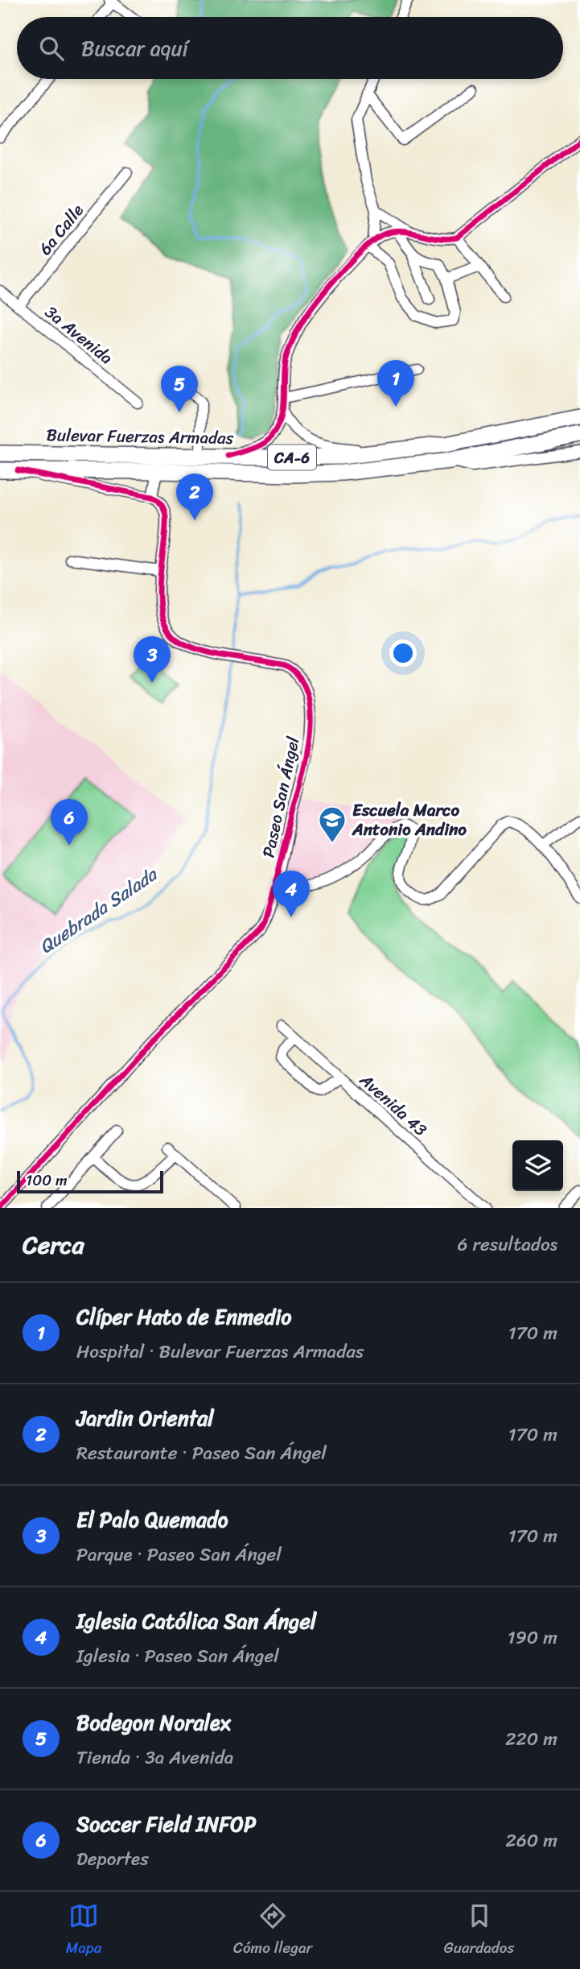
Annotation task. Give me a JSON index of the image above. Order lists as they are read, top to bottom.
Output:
{
  "streets": {
    "highway": ["Bulevar Fuerzas Armadas", "CA-6"],
    "street": [
      "6a Calle",
      "3a Avenida",
      "Paseo San Ángel",
      "Avenida 43"
    ]
  },
  "crossings": [
    ["6a Calle", "3a Avenida"]
  ],
  "water": ["Quebrada Salada"],
  "places": {
    "school or university": ["Escuela Marco Antonio Andino"]
  },
  "scale_bar": "100 m",
  "page": {
    "search": "Buscar aquí",
    "pins": [
      "1",
      "5",
      "2",
      "3",
      "6",
      "4"
    ],
    "scale": "100 m",
    "heading": ["Cerca", "6 resultados"],
    "list": [
      {
        "mark": "1",
        "name": "Clíper Hato de Enmedio",
        "note": "Hospital · Bulevar Fuerzas Armadas",
        "value": "170 m"
      },
      {
        "mark": "2",
        "name": "Jardin Oriental",
        "note": "Restaurante · Paseo San Ángel",
        "value": "170 m"
      },
      {
        "mark": "3",
        "name": "El Palo Quemado",
        "note": "Parque · Paseo San Ángel",
        "value": "170 m"
      },
      {
        "mark": "4",
        "name": "Iglesia Católica San Ángel",
        "note": "Iglesia · Paseo San Ángel",
        "value": "190 m"
      },
      {
        "mark": "5",
        "name": "Bodegon Noralex",
        "note": "Tienda · 3a Avenida",
        "value": "220 m"
      },
      {
        "mark": "6",
        "name": "Soccer Field INFOP",
        "note": "Deportes",
        "value": "260 m"
      }
    ],
    "nav": ["Mapa", "Cómo llegar", "Guardados"]
  }
}
